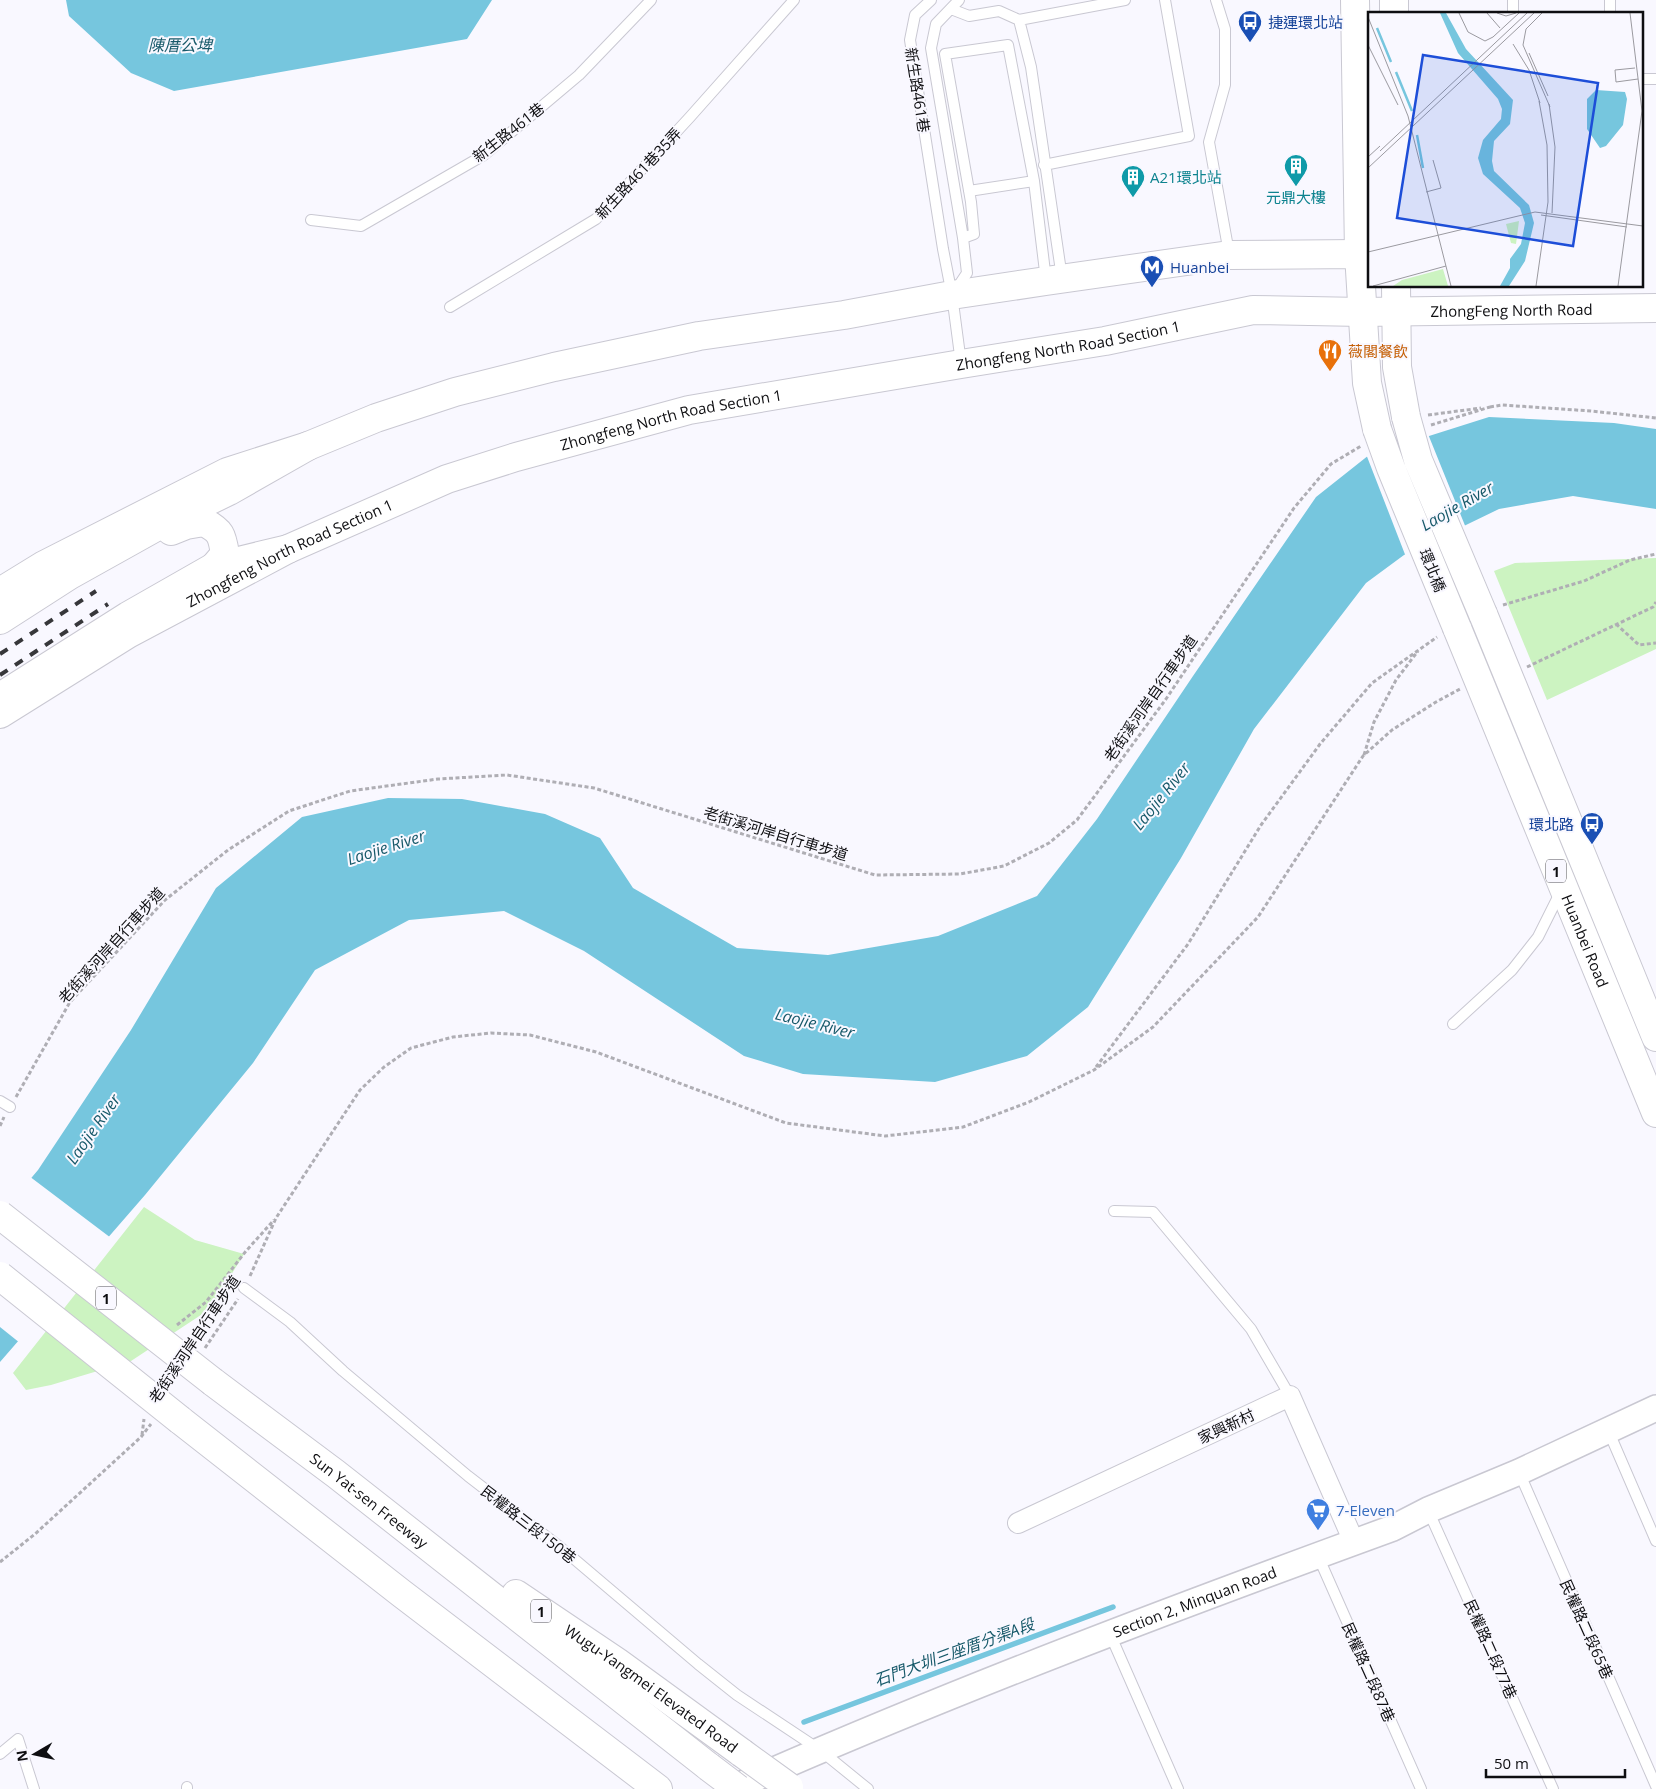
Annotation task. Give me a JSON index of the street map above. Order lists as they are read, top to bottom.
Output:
{
  "streets": {
    "main road": [
      "ZhongFeng North Road",
      "Zhongfeng North Road Section 1",
      "環北橋",
      "1",
      "Huanbei Road",
      "Sun Yat-sen Freeway",
      "Wugu-Yangmei Elevated Road"
    ],
    "street": ["家興新村", "Section 2, Minquan Road"],
    "lane": [
      "新生路461巷",
      "新生路461巷35弄",
      "民權路三段150巷",
      "民權路二段65巷",
      "民權路二段77巷",
      "民權路二段87巷"
    ],
    "path": ["老街溪河岸自行車步道"]
  },
  "crossings": [
    ["新生路461巷", "Zhongfeng North Road Section 1"],
    ["ZhongFeng North Road", "Zhongfeng North Road Section 1"],
    ["ZhongFeng North Road", "1"],
    ["Zhongfeng North Road Section 1", "1"],
    ["環北橋", "老街溪河岸自行車步道"],
    ["環北橋", "1"],
    ["環北橋", "Huanbei Road"],
    ["老街溪河岸自行車步道", "1"],
    ["老街溪河岸自行車步道", "Huanbei Road"],
    ["老街溪河岸自行車步道", "民權路三段150巷"],
    ["Sun Yat-sen Freeway", "Wugu-Yangmei Elevated Road"],
    ["民權路三段150巷", "Section 2, Minquan Road"],
    ["Section 2, Minquan Road", "民權路二段65巷"],
    ["Section 2, Minquan Road", "民權路二段77巷"],
    ["Section 2, Minquan Road", "民權路二段87巷"]
  ],
  "water": ["陳厝公埤", "Laojie River", "石門大圳三座厝分渠A段"],
  "places": {
    "bus stop": ["捷運環北站", "環北路"],
    "building": ["元鼎大樓", "A21環北站"],
    "metro station": ["Huanbei"],
    "restaurant": ["薇閣餐飲"],
    "supermarket": ["7-Eleven"]
  },
  "scale_bar": "50 m",
  "north": "left"
}
